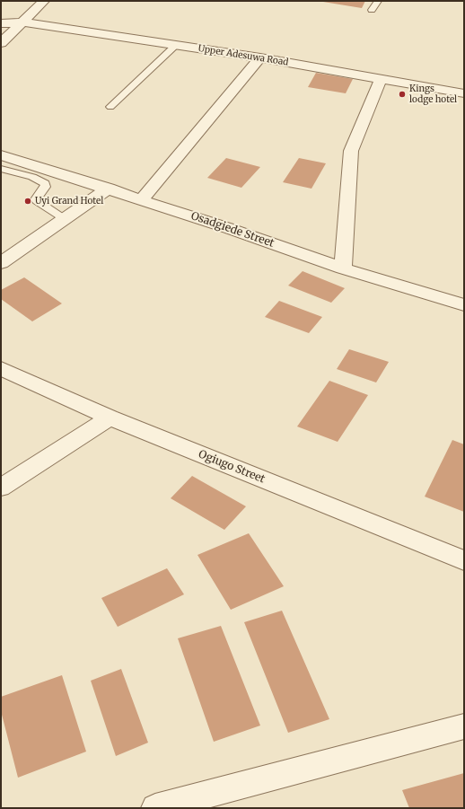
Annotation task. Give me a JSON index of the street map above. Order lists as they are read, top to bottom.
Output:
{
  "streets": {
    "street": ["Upper Adesuwa Road", "Osadgiede Street", "Ogiugo Street"]
  },
  "places": ["Kings lodge hotel", "Uyi Grand Hotel"]
}
